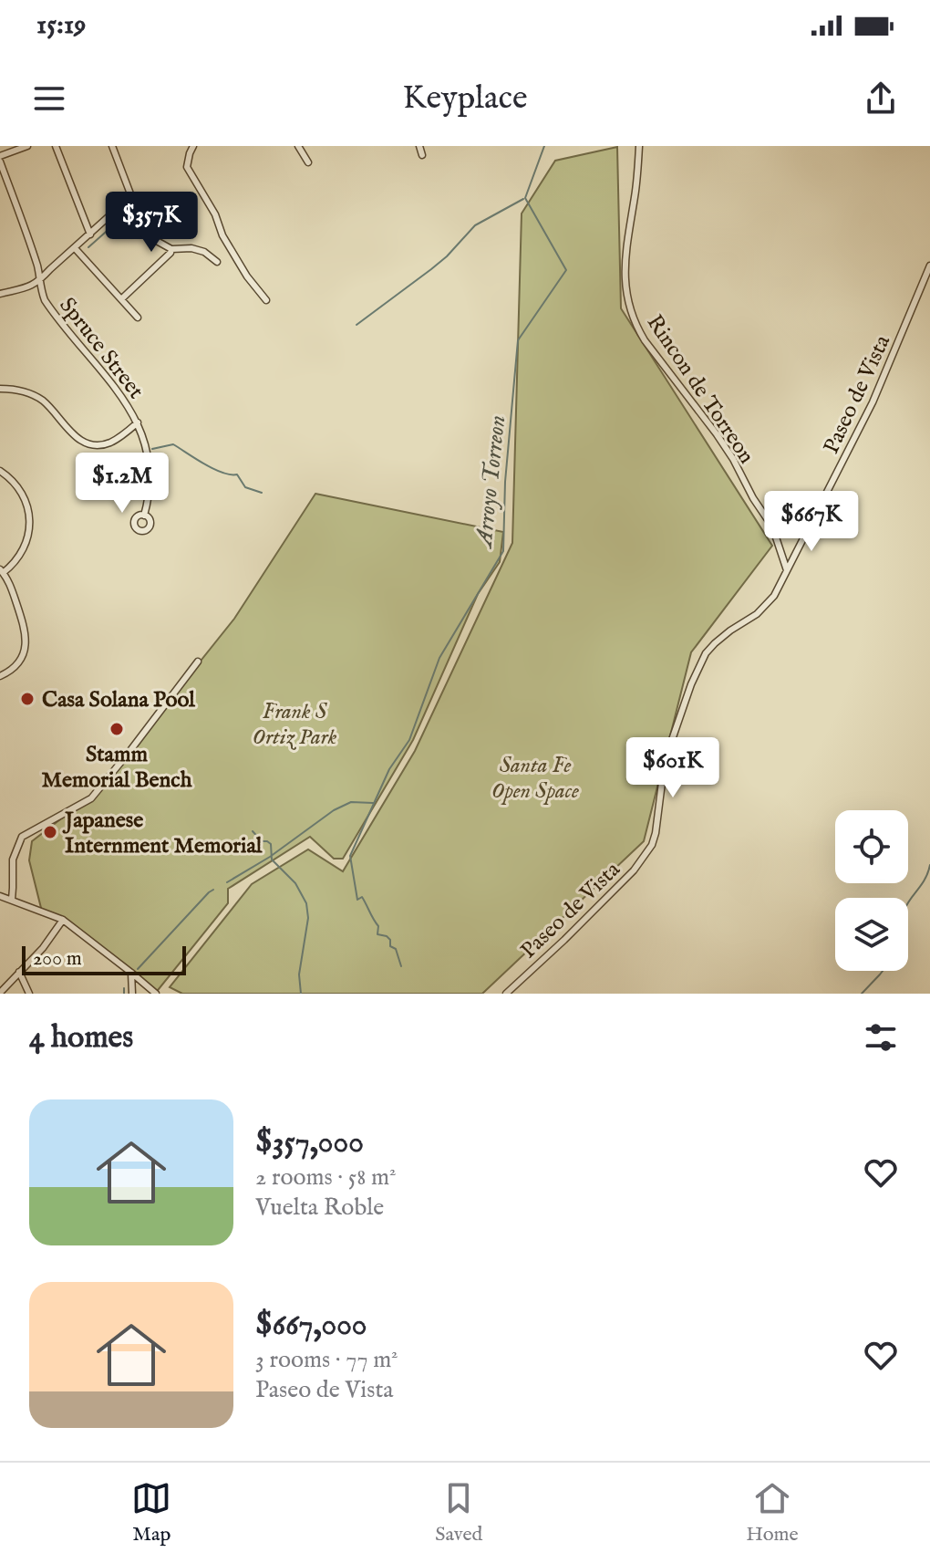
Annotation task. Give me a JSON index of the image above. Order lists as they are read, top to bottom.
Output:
{
  "streets": {
    "street": ["Spruce Street", "Rincon de Torreon", "Paseo de Vista"]
  },
  "crossings": [
    ["Rincon de Torreon", "Paseo de Vista"]
  ],
  "water": ["Arroyo Torreon"],
  "parks": ["Frank S Ortiz Park", "Santa Fe Open Space"],
  "places": ["Casa Solana Pool", "Stamm Memorial Bench", "Japanese Internment Memorial"],
  "scale_bar": "200 m",
  "page": {
    "status": "15:19",
    "header": "Keyplace",
    "price": [
      "$357K",
      "$1.2M",
      "$667K",
      "$601K"
    ],
    "scale": "200 m",
    "heading": "4 homes",
    "list": [
      {
        "name": "$357,000",
        "note": "2 rooms · 58 m² · Vuelta Roble"
      },
      {
        "name": "$667,000",
        "note": "3 rooms · 77 m² · Paseo de Vista"
      }
    ],
    "tabs": ["Map", "Saved", "Home"]
  }
}
